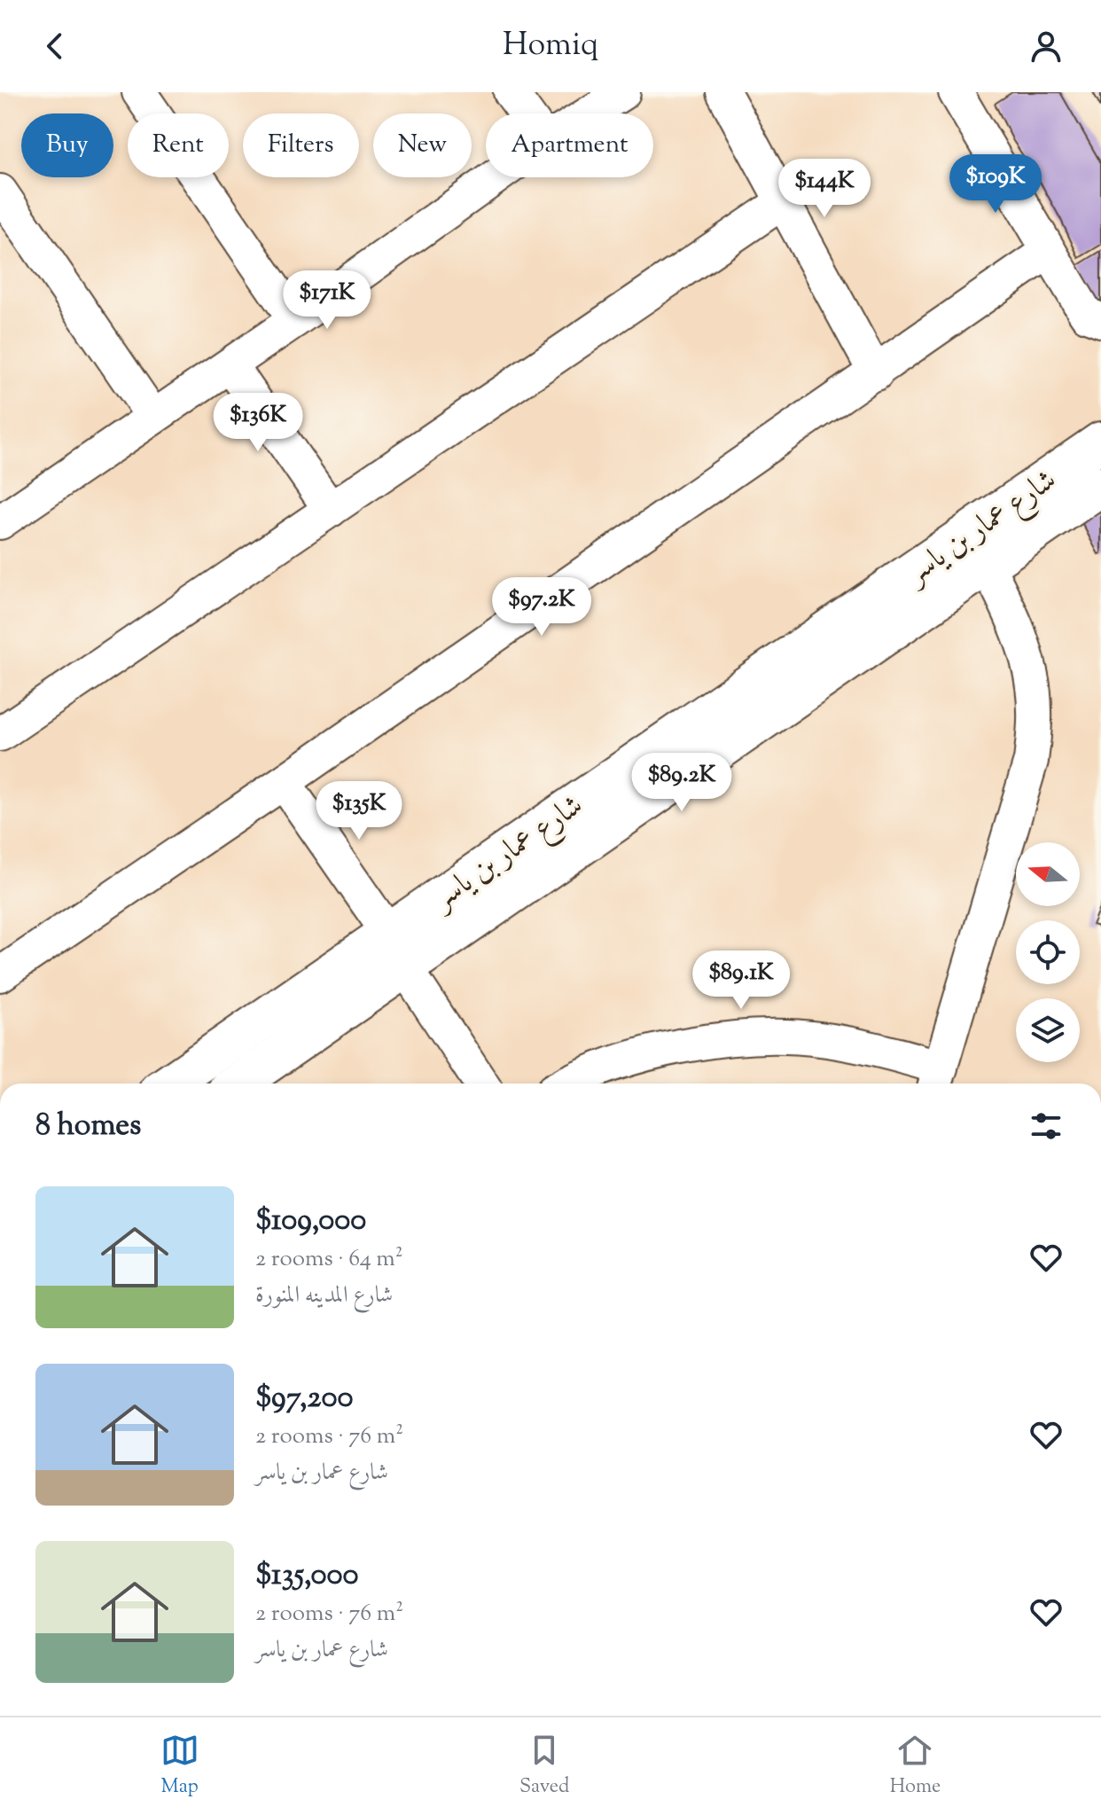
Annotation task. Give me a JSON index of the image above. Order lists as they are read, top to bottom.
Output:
{
  "streets": {
    "street": ["شارع عمار بن ياسر"]
  },
  "north": "left",
  "page": {
    "header": "Homiq",
    "chip": [
      "Buy",
      "Rent",
      "Filters",
      "New",
      "Apartment"
    ],
    "price": [
      "$109K",
      "$144K",
      "$171K",
      "$136K",
      "$97.2K",
      "$89.2K",
      "$135K",
      "$89.1K"
    ],
    "heading": "8 homes",
    "list": [
      {
        "name": "$109,000",
        "note": "2 rooms · 64 m² · شارع المدينه المنورة"
      },
      {
        "name": "$97,200",
        "note": "2 rooms · 76 m² · شارع عمار بن ياسر"
      },
      {
        "name": "$135,000",
        "note": "2 rooms · 76 m² · شارع عمار بن ياسر"
      }
    ],
    "tabs": ["Map", "Saved", "Home"]
  }
}
